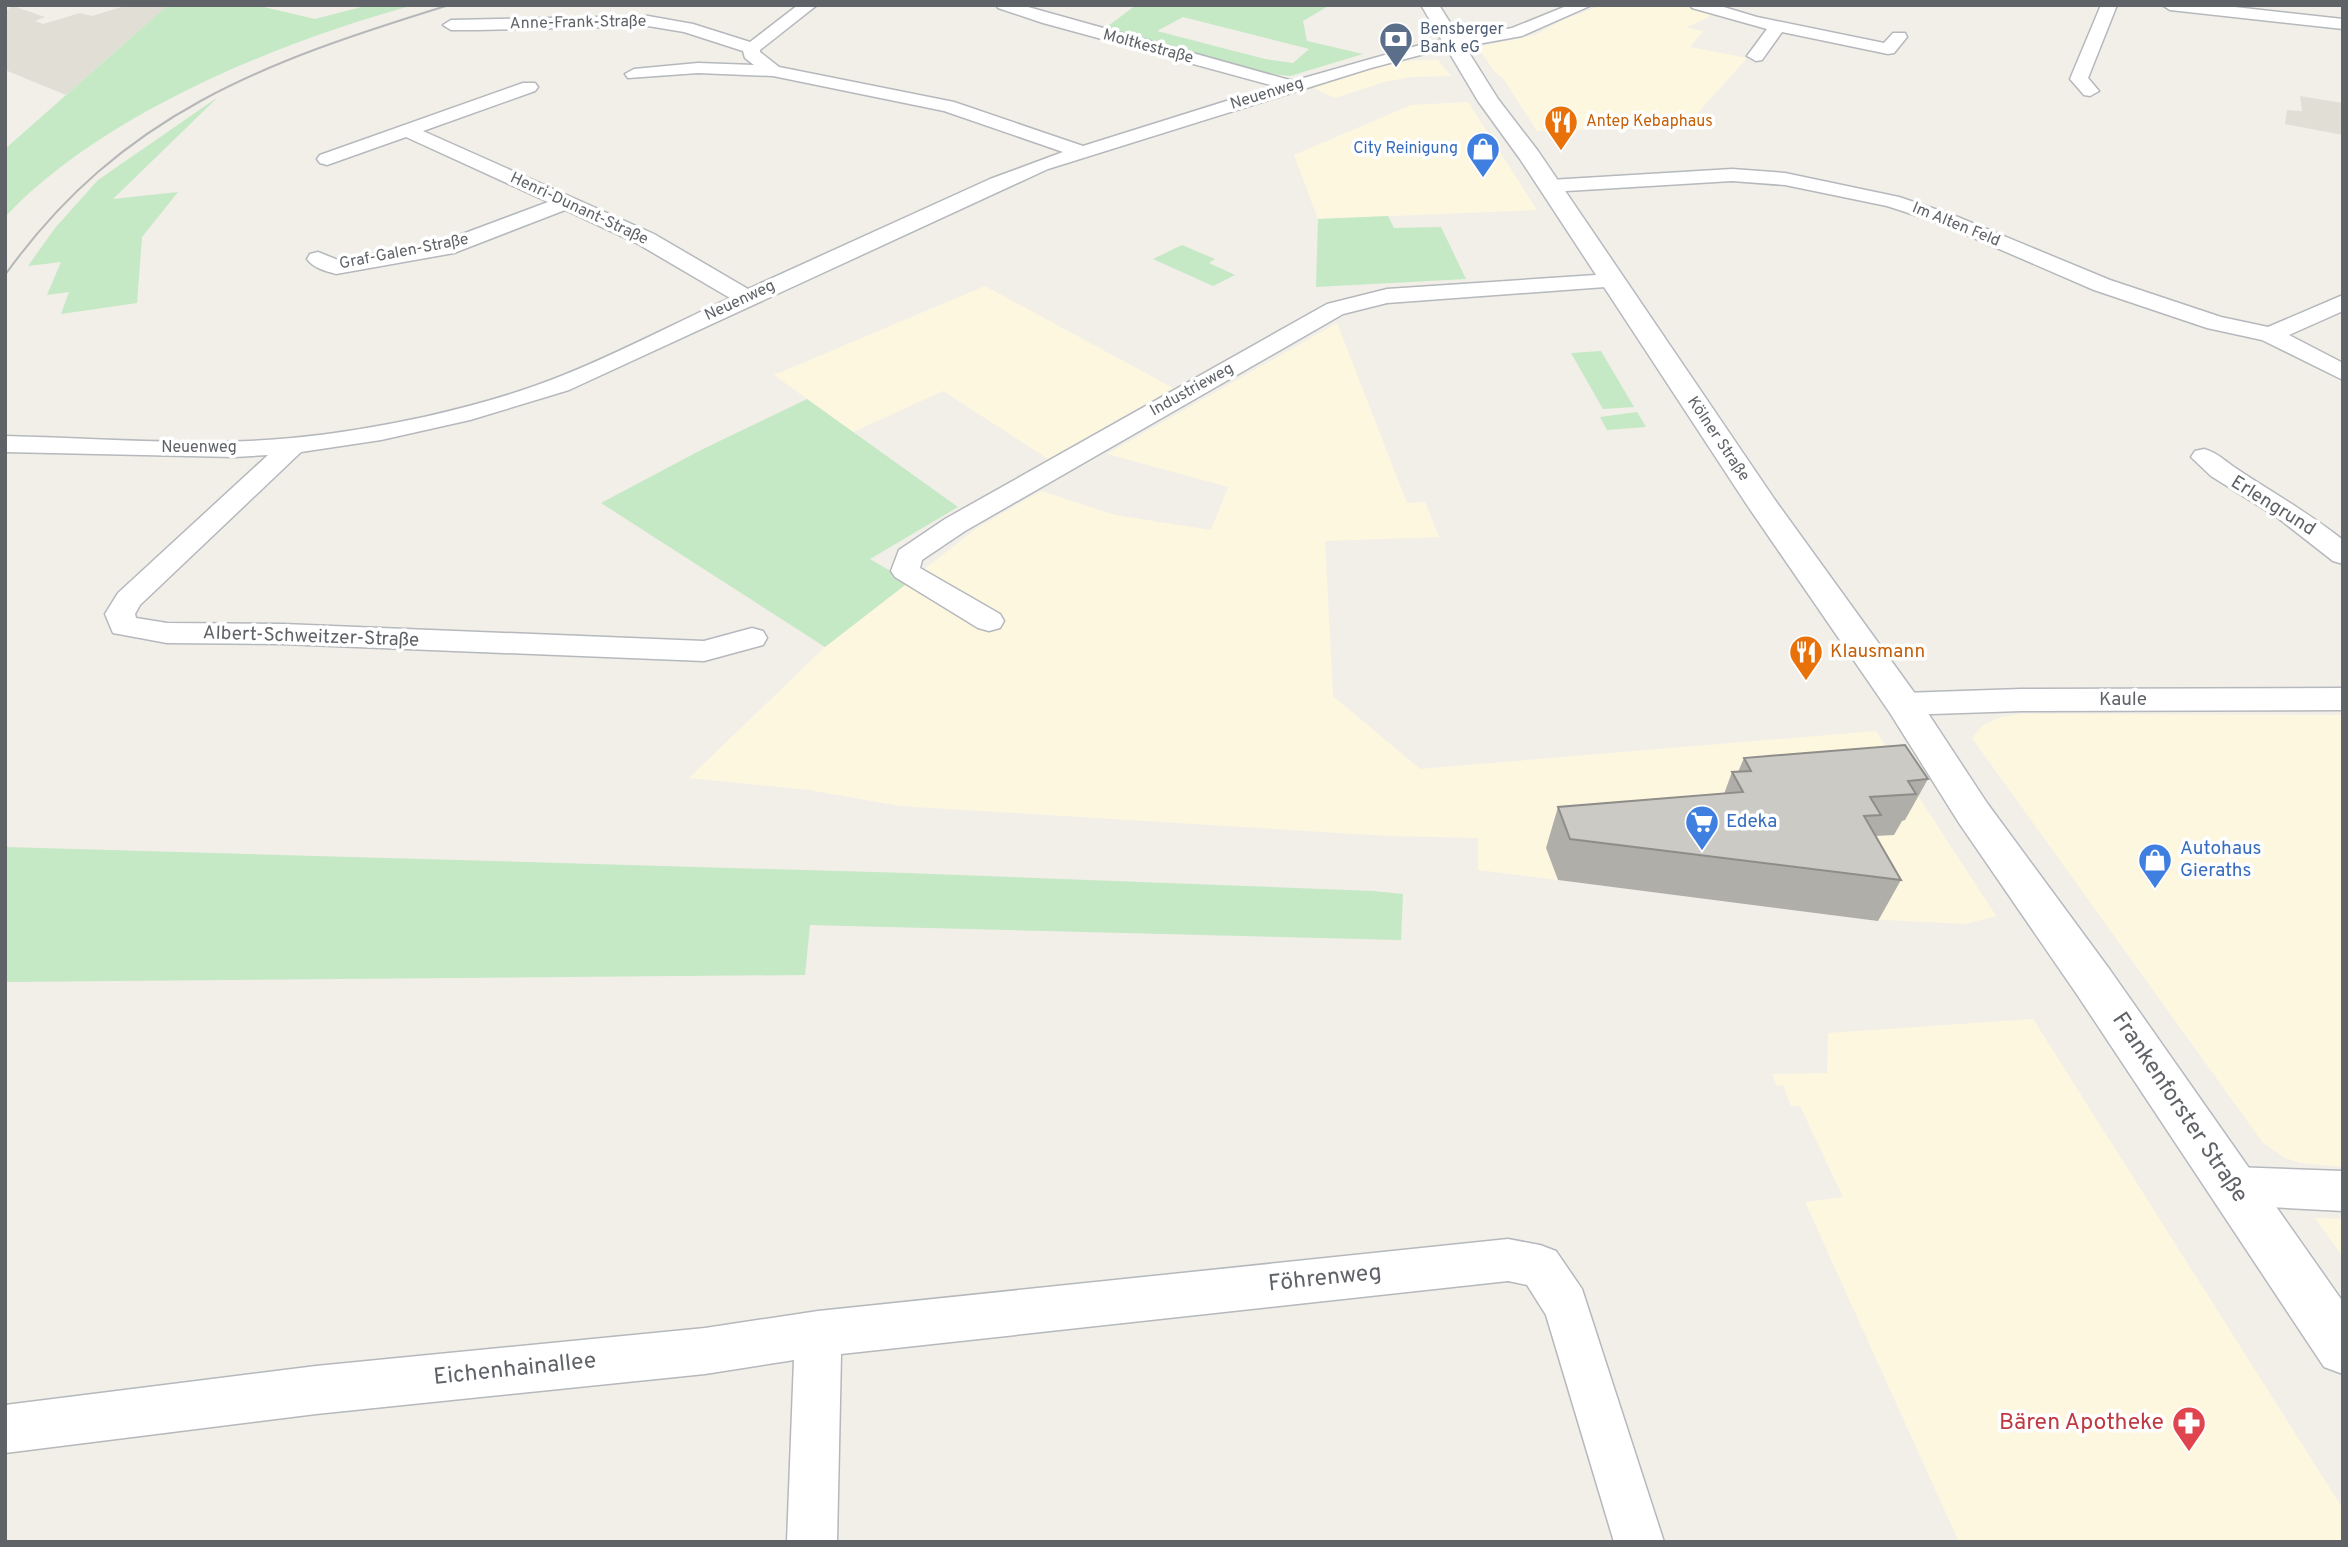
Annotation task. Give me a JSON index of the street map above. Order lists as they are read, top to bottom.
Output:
{
  "streets": {
    "main road": ["Kölner Straße", "Frankenforster Straße"],
    "street": [
      "Anne-Frank-Straße",
      "Moltkestraße",
      "Neuenweg",
      "Henri-Dunant-Straße",
      "Im Alten Feld",
      "Graf-Galen-Straße",
      "Industrieweg",
      "Erlengrund",
      "Albert-Schweitzer-Straße",
      "Kaule",
      "Föhrenweg",
      "Eichenhainallee"
    ]
  },
  "crossings": [
    ["Moltkestraße", "Neuenweg"],
    ["Neuenweg", "Henri-Dunant-Straße"],
    ["Neuenweg", "Kölner Straße"],
    ["Neuenweg", "Albert-Schweitzer-Straße"],
    ["Henri-Dunant-Straße", "Graf-Galen-Straße"],
    ["Im Alten Feld", "Kölner Straße"],
    ["Industrieweg", "Kölner Straße"],
    ["Kölner Straße", "Kaule"],
    ["Kölner Straße", "Frankenforster Straße"],
    ["Föhrenweg", "Eichenhainallee"]
  ],
  "places": {
    "bank": ["Bensberger Bank eG"],
    "restaurant": ["Antep Kebaphaus", "Klausmann"],
    "shop": ["City Reinigung", "Autohaus Gieraths"],
    "supermarket": ["Edeka"],
    "pharmacy": ["Bären Apotheke"]
  }
}
